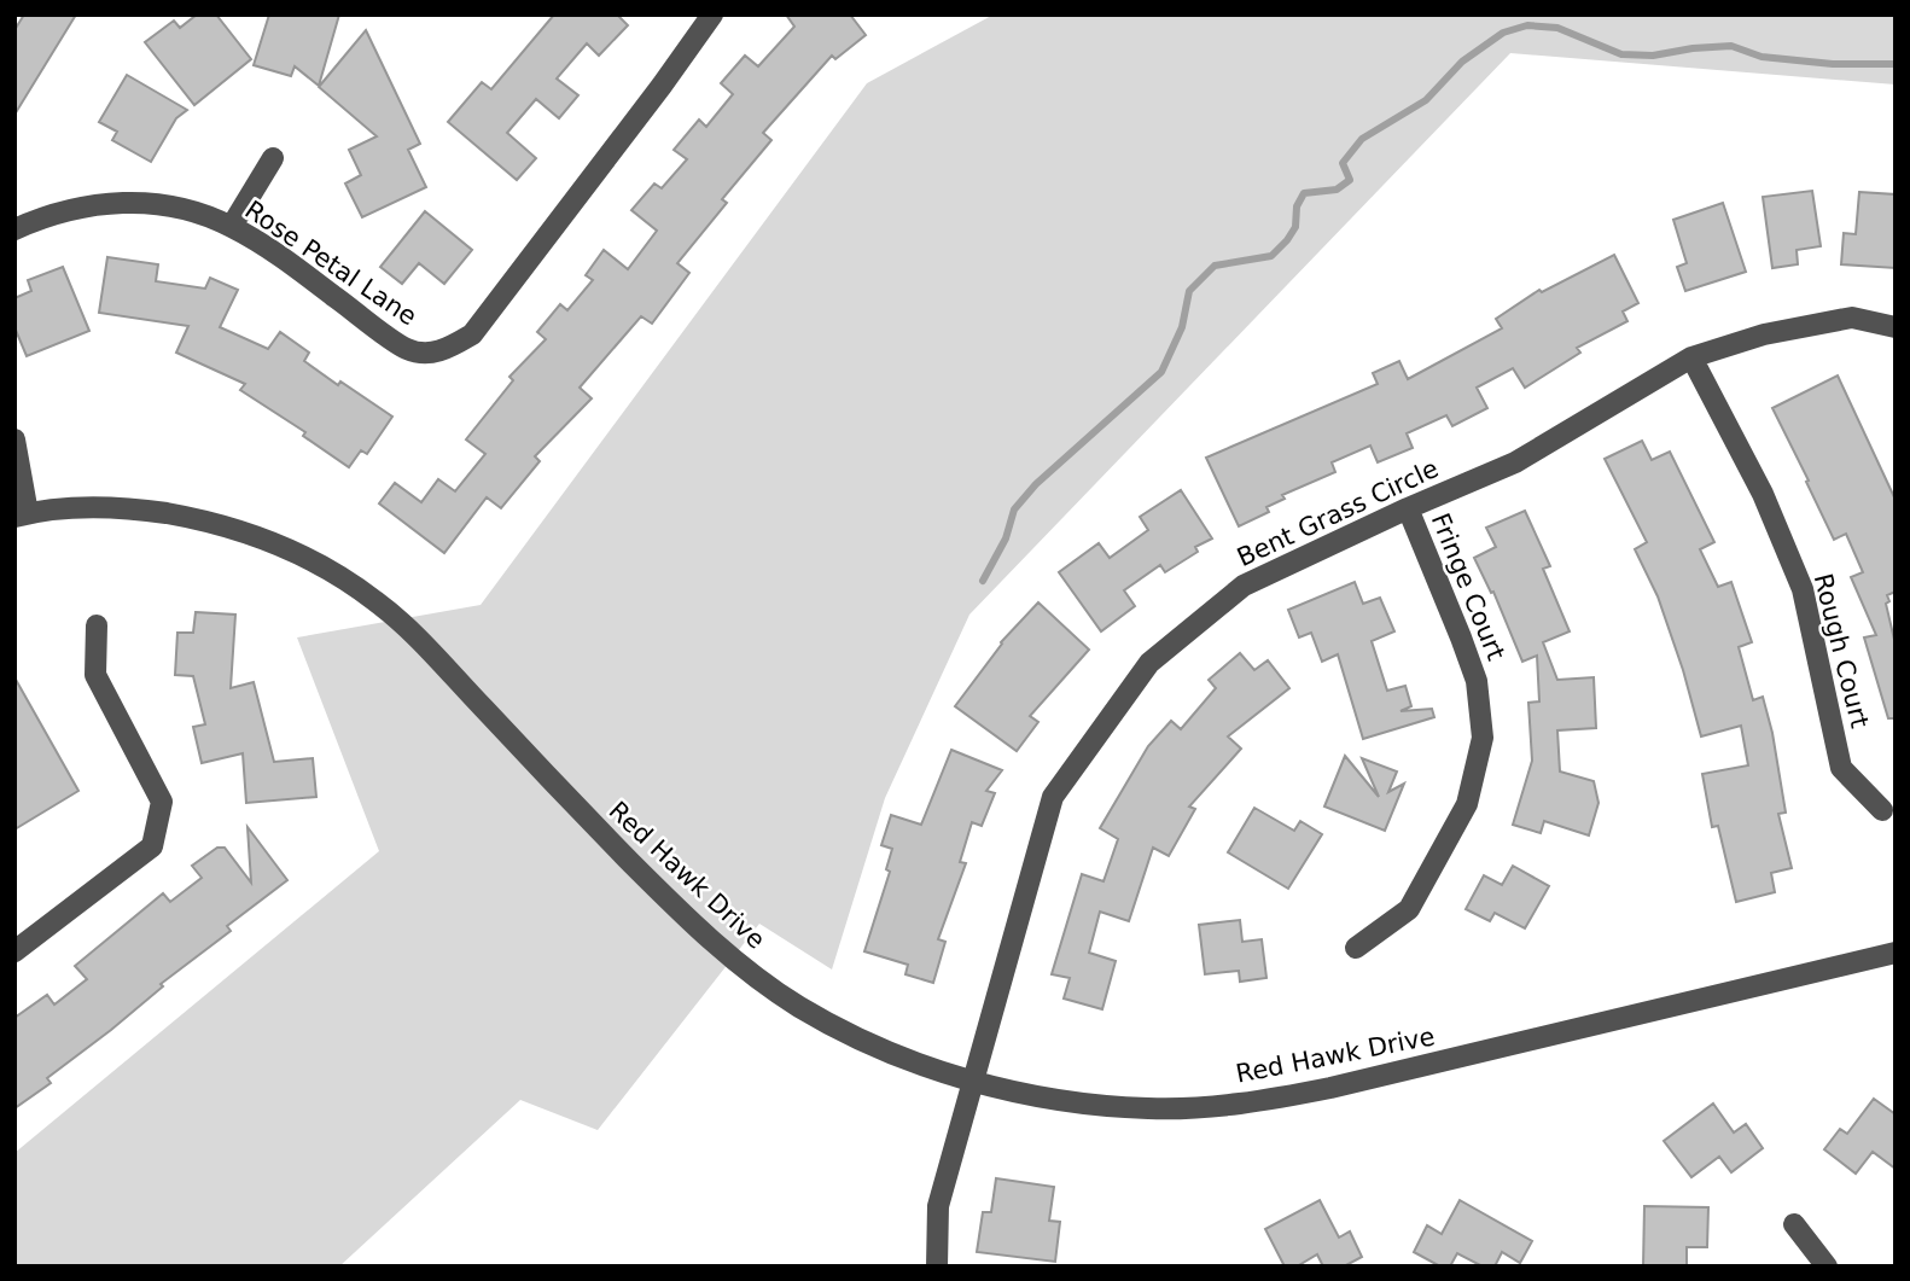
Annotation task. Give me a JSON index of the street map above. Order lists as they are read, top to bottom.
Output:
{
  "streets": {
    "street": [
      "Rose Petal Lane",
      "Bent Grass Circle",
      "Fringe Court",
      "Rough Court",
      "Red Hawk Drive"
    ]
  },
  "crossings": [
    ["Bent Grass Circle", "Fringe Court"],
    ["Bent Grass Circle", "Rough Court"],
    ["Bent Grass Circle", "Red Hawk Drive"]
  ]
}
